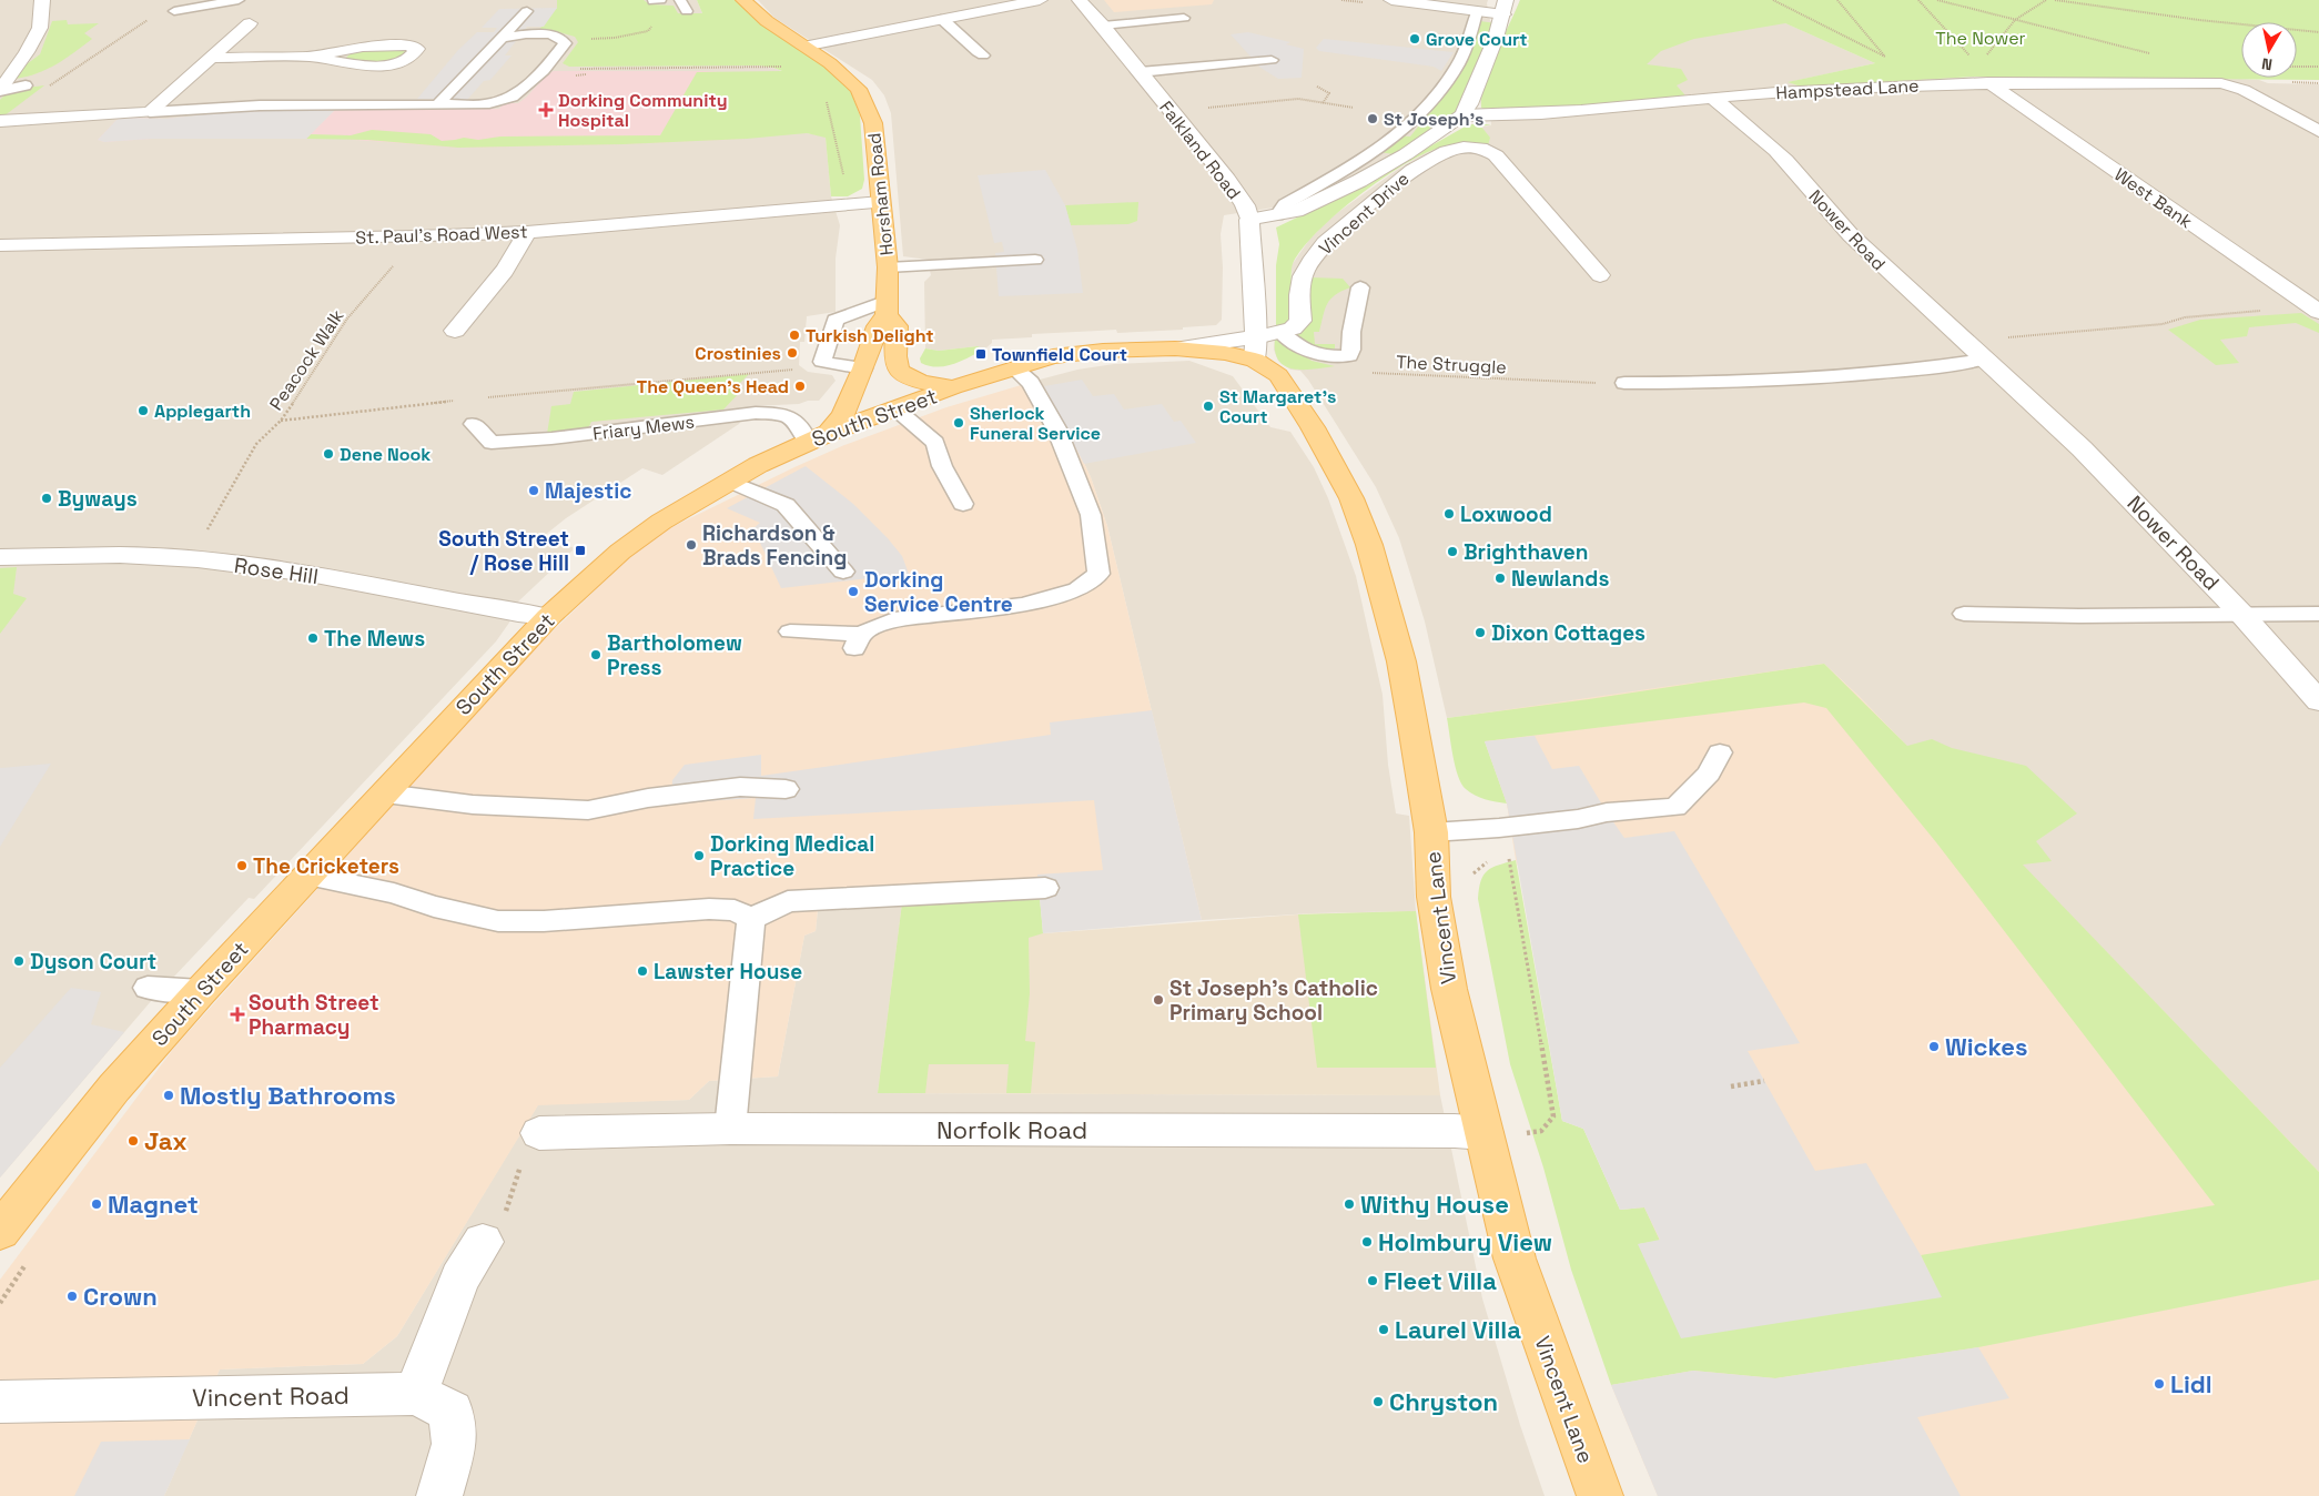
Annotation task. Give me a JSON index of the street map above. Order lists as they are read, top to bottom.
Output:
{
  "streets": {
    "main road": ["Horsham Road", "South Street", "Vincent Lane"],
    "street": [
      "Hampstead Lane",
      "Falkland Road",
      "West Bank",
      "Vincent Drive",
      "Nower Road",
      "St. Paul's Road West",
      "Rose Hill",
      "Norfolk Road",
      "Vincent Road"
    ],
    "lane": ["Friary Mews"],
    "path": ["Peacock Walk", "The Struggle"]
  },
  "crossings": [
    ["Hampstead Lane", "West Bank"],
    ["Hampstead Lane", "Nower Road"],
    ["Falkland Road", "South Street"],
    ["Falkland Road", "Vincent Lane"],
    ["Horsham Road", "St. Paul's Road West"],
    ["Horsham Road", "South Street"],
    ["Horsham Road", "Friary Mews"],
    ["St. Paul's Road West", "Peacock Walk"],
    ["Peacock Walk", "Rose Hill"],
    ["South Street", "Friary Mews"],
    ["South Street", "Rose Hill"],
    ["South Street", "Vincent Lane"],
    ["Vincent Lane", "Norfolk Road"]
  ],
  "parks": ["The Nower"],
  "places": {
    "other": [
      "Grove Court",
      "St Joseph's",
      "Turkish Delight",
      "Crostinies",
      "The Queen's Head",
      "St Margaret's Court",
      "Applegarth",
      "Sherlock Funeral Service",
      "Dene Nook",
      "Majestic",
      "Byways",
      "Loxwood",
      "Richardson & Brads Fencing",
      "Brighthaven",
      "Newlands",
      "Dorking Service Centre",
      "Dixon Cottages",
      "The Mews",
      "Bartholomew Press",
      "Dorking Medical Practice",
      "The Cricketers",
      "Dyson Court",
      "Lawster House",
      "St Joseph's Catholic Primary School",
      "Wickes",
      "Mostly Bathrooms",
      "Jax",
      "Magnet",
      "Withy House",
      "Holmbury View",
      "Fleet Villa",
      "Crown",
      "Laurel Villa",
      "Lidl",
      "Chryston"
    ],
    "health": ["Dorking Community Hospital", "South Street Pharmacy"],
    "transit": ["Townfield Court", "South Street / Rose Hill"]
  },
  "north": "bottom"
}
